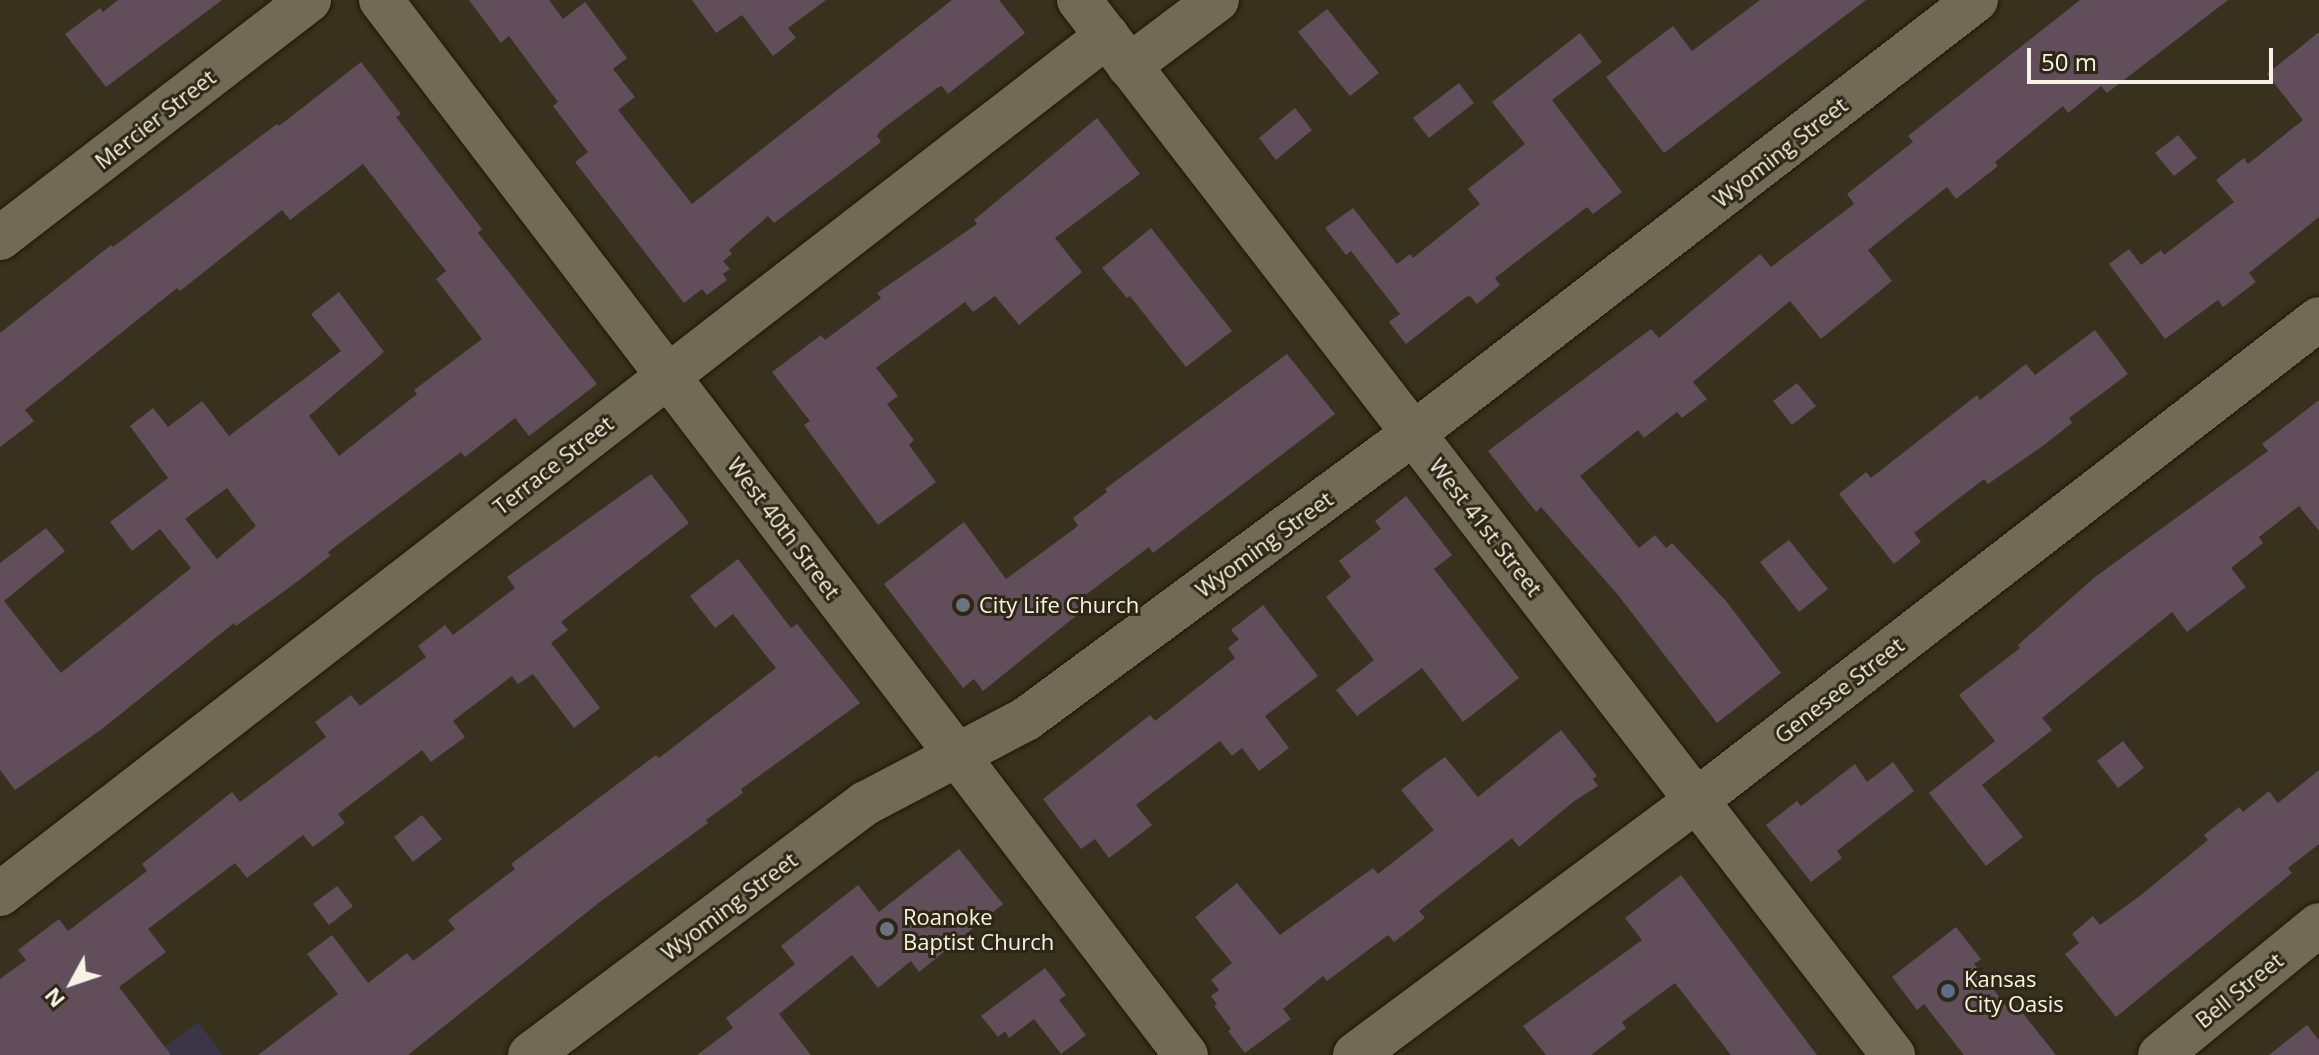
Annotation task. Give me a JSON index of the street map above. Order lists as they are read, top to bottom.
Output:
{
  "streets": {
    "street": [
      "Mercier Street",
      "Wyoming Street",
      "Terrace Street",
      "West 41st Street",
      "West 40th Street",
      "Genesee Street",
      "Bell Street"
    ]
  },
  "crossings": [
    ["Wyoming Street", "West 41st Street"],
    ["Wyoming Street", "West 40th Street"],
    ["Terrace Street", "West 41st Street"],
    ["Terrace Street", "West 40th Street"],
    ["West 41st Street", "Genesee Street"]
  ],
  "places": ["City Life Church", "Roanoke Baptist Church", "Kansas City Oasis"],
  "scale_bar": "50 m",
  "north": "bottom left"
}
